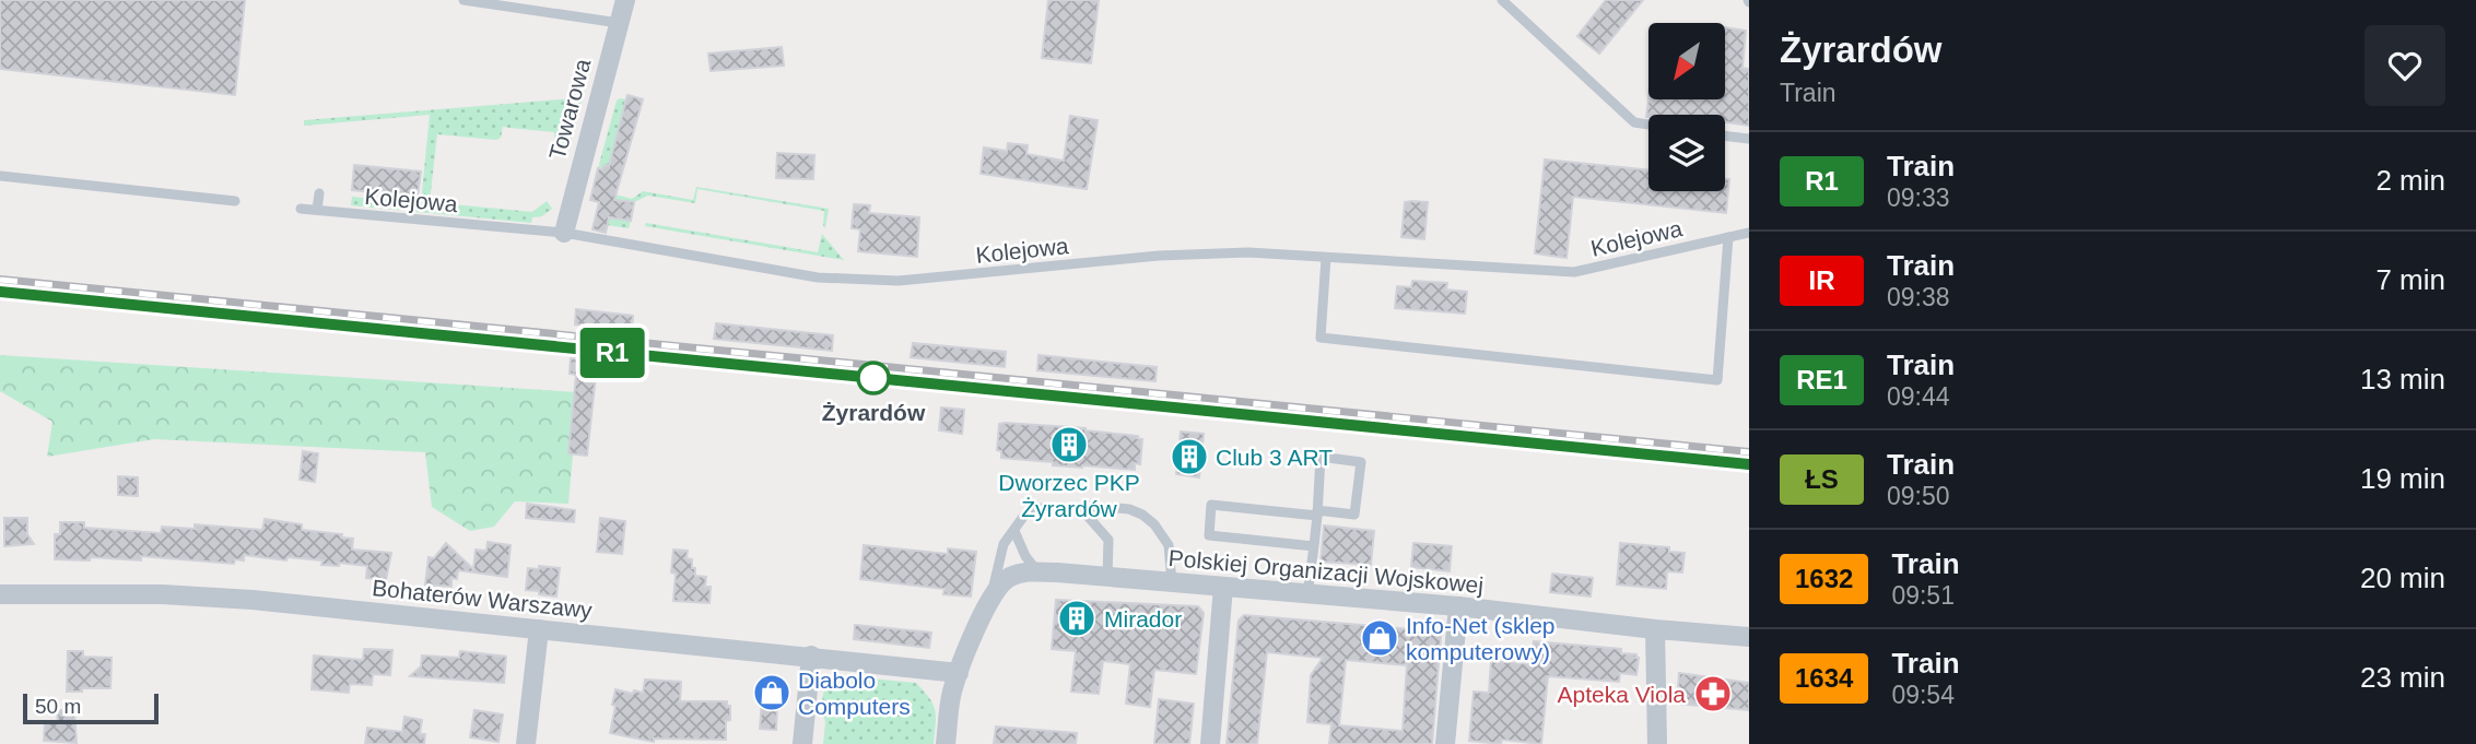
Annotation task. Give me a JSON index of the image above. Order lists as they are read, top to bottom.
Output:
{
  "streets": {
    "street": ["Towarowa", "Polskiej Organizacji Wojskowej", "Bohaterów Warszawy"],
    "lane": ["Kolejowa"]
  },
  "crossings": [
    ["Towarowa", "Kolejowa"],
    ["Polskiej Organizacji Wojskowej", "Bohaterów Warszawy"]
  ],
  "places": {
    "other": ["Żyrardów"],
    "building": ["Dworzec PKP Żyrardów", "Club 3 ART", "Mirador"],
    "shop": ["Info-Net (sklep komputerowy)", "Diabolo Computers"],
    "pharmacy": ["Apteka Viola"]
  },
  "scale_bar": "50 m",
  "north": "bottom left",
  "page": {
    "on_map": "R1",
    "heading": ["Żyrardów", "Train"],
    "list": [
      {
        "mark": "R1",
        "name": "Train",
        "note": "09:33",
        "value": "2 min"
      },
      {
        "mark": "IR",
        "name": "Train",
        "note": "09:38",
        "value": "7 min"
      },
      {
        "mark": "RE1",
        "name": "Train",
        "note": "09:44",
        "value": "13 min"
      },
      {
        "mark": "ŁS",
        "name": "Train",
        "note": "09:50",
        "value": "19 min"
      },
      {
        "mark": "1632",
        "name": "Train",
        "note": "09:51",
        "value": "20 min"
      },
      {
        "mark": "1634",
        "name": "Train",
        "note": "09:54",
        "value": "23 min"
      }
    ],
    "scale": "50 m"
  }
}
